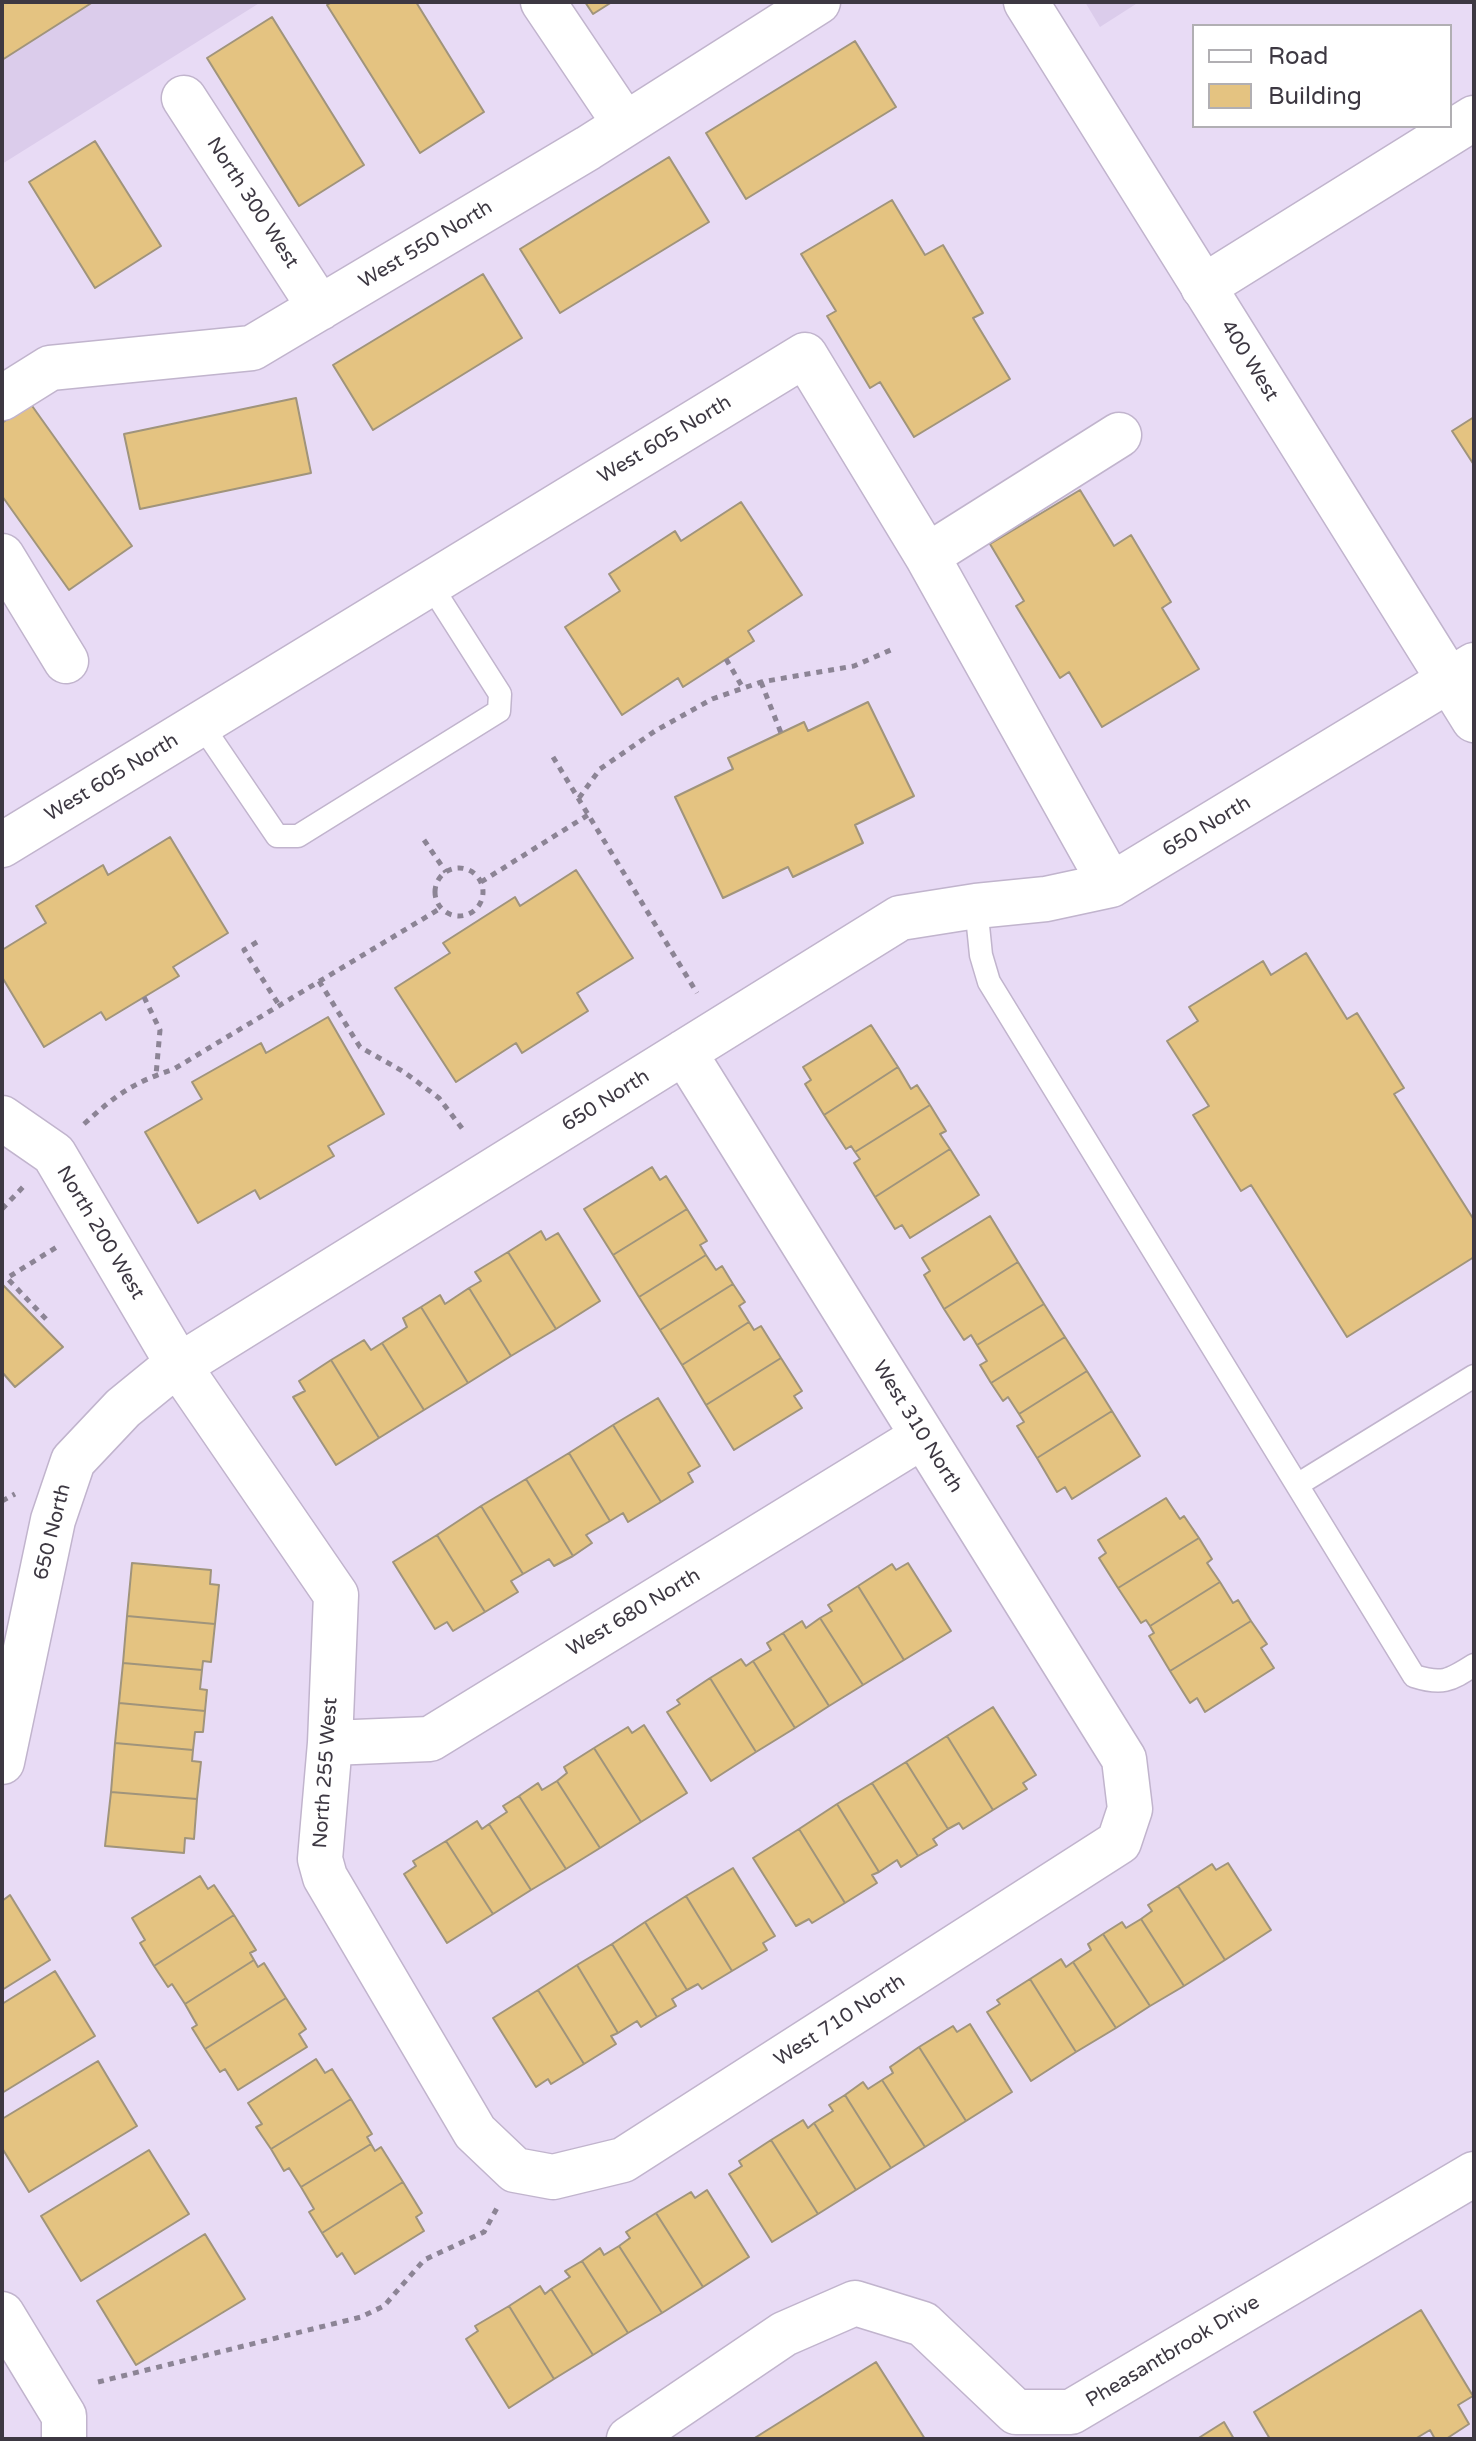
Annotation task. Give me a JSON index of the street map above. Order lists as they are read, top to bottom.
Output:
{
  "streets": {
    "street": [
      "North 300 West",
      "West 550 North",
      "400 West",
      "West 605 North",
      "650 North",
      "North 200 West",
      "West 310 North",
      "West 680 North",
      "North 255 West",
      "West 710 North",
      "Pheasantbrook Drive"
    ]
  },
  "crossings": [
    ["North 300 West", "West 550 North"],
    ["400 West", "650 North"],
    ["West 605 North", "650 North"],
    ["650 North", "North 200 West"],
    ["650 North", "West 310 North"],
    ["650 North", "North 255 West"],
    ["North 200 West", "North 255 West"],
    ["West 310 North", "West 680 North"],
    ["West 310 North", "West 710 North"],
    ["West 680 North", "North 255 West"],
    ["North 255 West", "West 710 North"]
  ],
  "legend": ["Road", "Building"]
}
